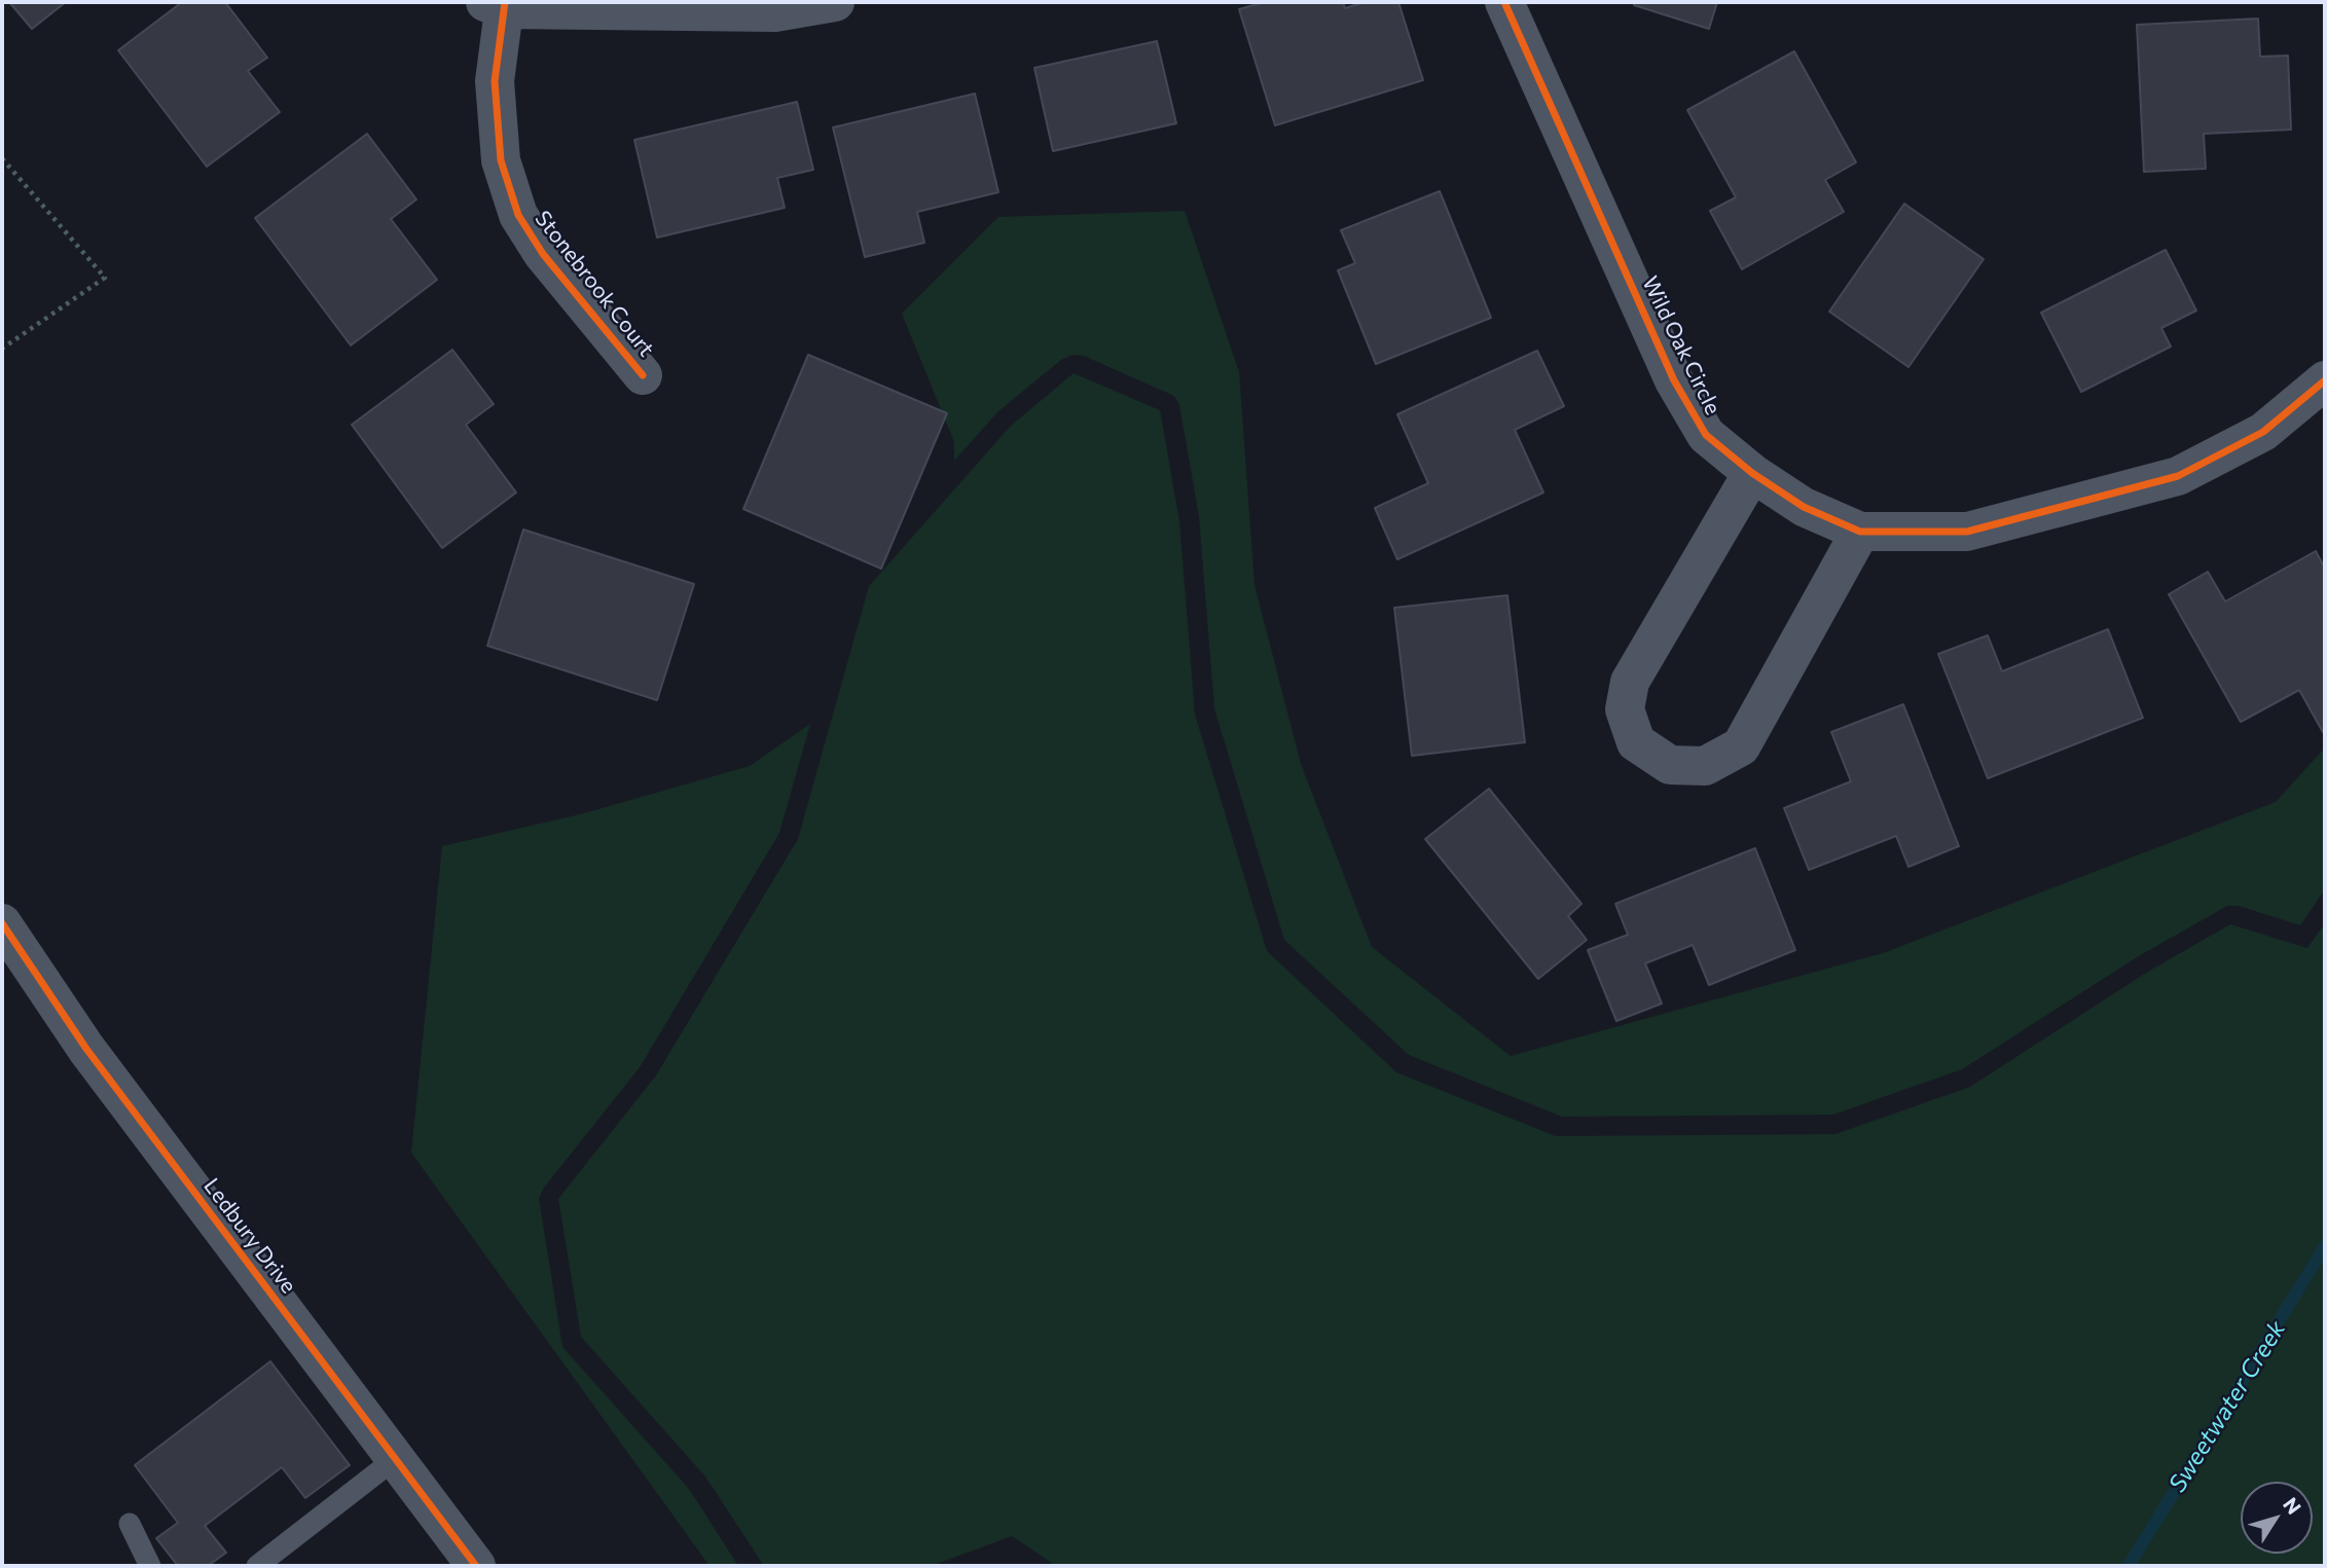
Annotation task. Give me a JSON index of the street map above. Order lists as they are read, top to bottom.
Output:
{
  "streets": {
    "street": ["Stonebrook Court", "Wild Oak Circle", "Ledbury Drive"]
  },
  "water": ["Sweetwater Creek"],
  "north": "top right"
}
